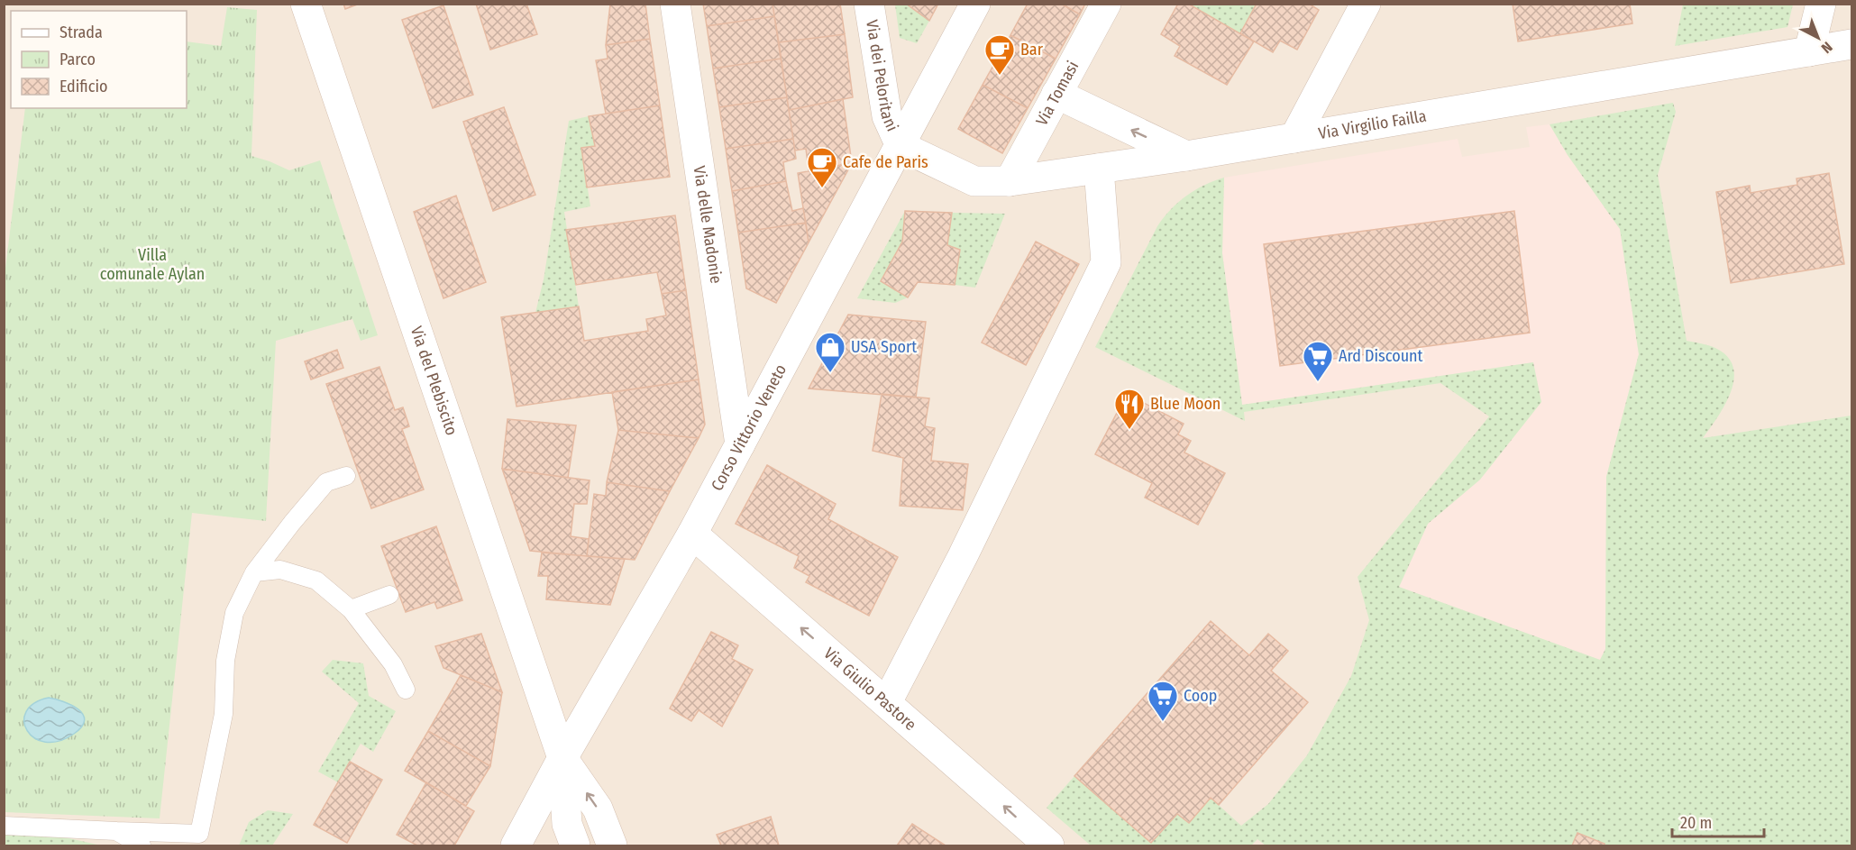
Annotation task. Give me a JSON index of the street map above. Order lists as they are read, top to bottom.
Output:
{
  "streets": {
    "street": [
      "Via dei Peloritani",
      "Via Tomasi",
      "Via Virgilio Failla",
      "Via delle Madonie",
      "Via del Plebiscito",
      "Corso Vittorio Veneto",
      "Via Giulio Pastore"
    ]
  },
  "crossings": [
    ["Via dei Peloritani", "Via Virgilio Failla"],
    ["Via dei Peloritani", "Corso Vittorio Veneto"],
    ["Via Tomasi", "Via Virgilio Failla"],
    ["Via Virgilio Failla", "Corso Vittorio Veneto"],
    ["Via delle Madonie", "Corso Vittorio Veneto"],
    ["Via del Plebiscito", "Corso Vittorio Veneto"],
    ["Corso Vittorio Veneto", "Via Giulio Pastore"]
  ],
  "one_way": ["Via Giulio Pastore"],
  "parks": ["Villa comunale Aylan"],
  "places": {
    "cafe": ["Bar", "Cafe de Paris"],
    "shop": ["USA Sport"],
    "supermarket": ["Ard Discount", "Coop"],
    "restaurant": ["Blue Moon"]
  },
  "legend": ["Strada", "Parco", "Edificio"],
  "scale_bar": "20 m",
  "north": "bottom right"
}
